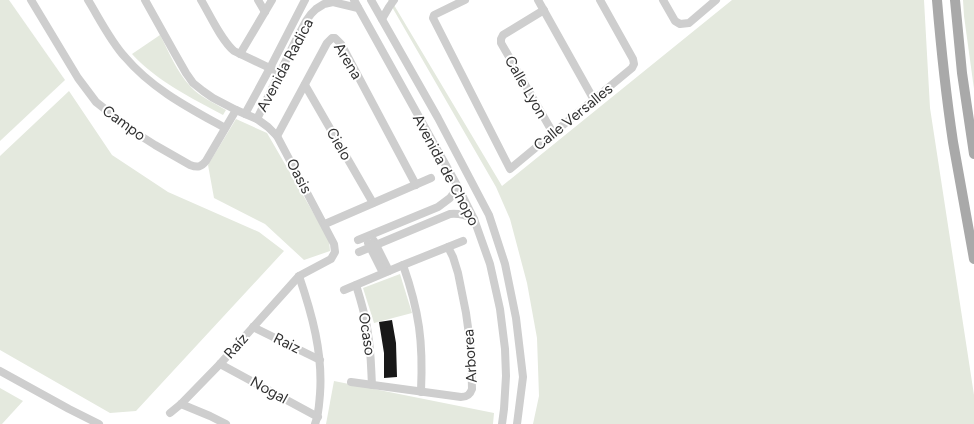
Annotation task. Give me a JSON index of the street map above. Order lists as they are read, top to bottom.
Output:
{
  "streets": {
    "street": [
      "Arena",
      "Avenida Radica",
      "Calle Lyon",
      "Calle Versalles",
      "Campo",
      "Cielo",
      "Avenida de Chopo",
      "Oasis",
      "Ocaso",
      "Raiz",
      "Raíz",
      "Arborea",
      "Nogal"
    ]
  },
  "crossings": [
    ["Arena", "Cielo"],
    ["Arena", "Oasis"],
    ["Avenida Radica", "Avenida de Chopo"],
    ["Avenida Radica", "Oasis"],
    ["Calle Lyon", "Calle Versalles"],
    ["Campo", "Oasis"],
    ["Oasis", "Raíz"],
    ["Ocaso", "Arborea"],
    ["Raiz", "Raíz"],
    ["Raíz", "Nogal"]
  ]
}
